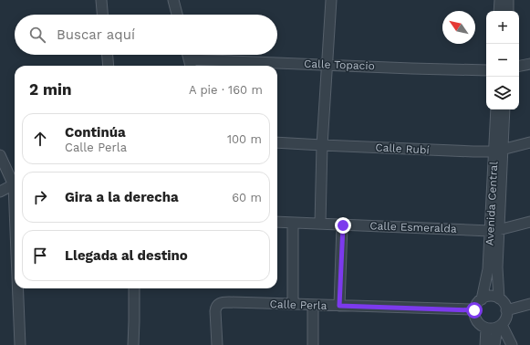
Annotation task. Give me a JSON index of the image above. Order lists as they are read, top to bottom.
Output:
{
  "streets": {
    "street": [
      "Calle Topacio",
      "Calle Rubí",
      "Avenida Central",
      "Calle Esmeralda",
      "Calle Perla"
    ]
  },
  "crossings": [
    ["Calle Rubí", "Avenida Central"],
    ["Avenida Central", "Calle Esmeralda"],
    ["Avenida Central", "Calle Perla"]
  ],
  "north": "top left",
  "page": {
    "map_buttons": ["+", "−"],
    "search": "Buscar aquí",
    "heading": ["2 min", "A pie · 160 m"],
    "list": [
      ["Continúa", "Calle Perla", "100 m"],
      ["Gira a la derecha", "60 m"],
      "Llegada al destino"
    ]
  }
}
